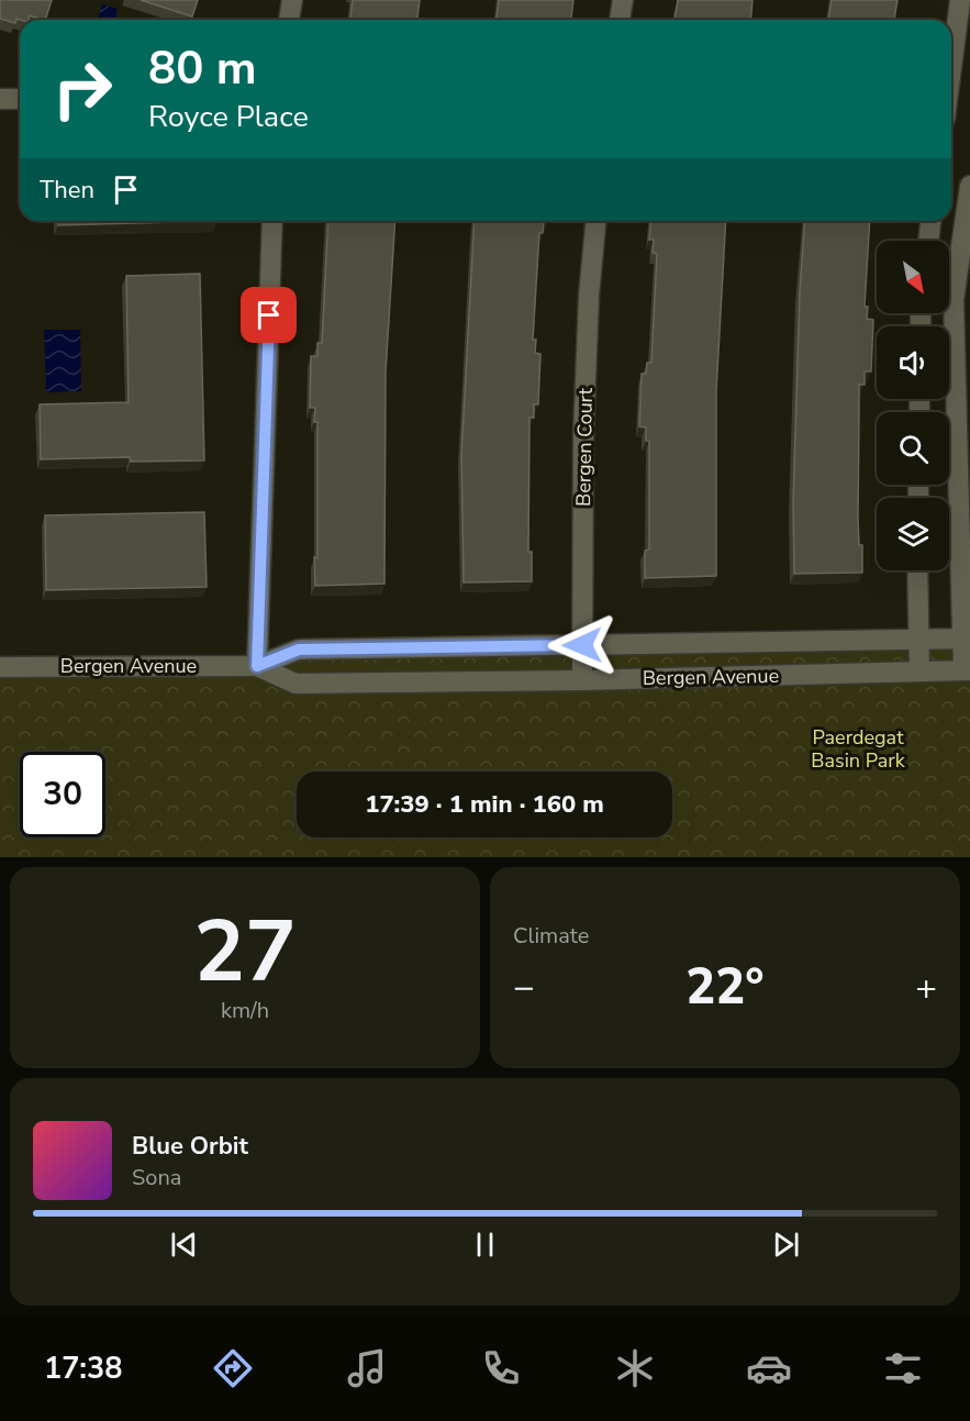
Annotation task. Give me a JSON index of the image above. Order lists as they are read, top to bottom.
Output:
{
  "streets": {
    "street": ["Bergen Court", "Bergen Avenue"]
  },
  "crossings": [
    ["Bergen Court", "Bergen Avenue"]
  ],
  "parks": ["Paerdegat Basin Park"],
  "north": "bottom right",
  "page": {
    "turn": ["80 m", "Royce Place"],
    "then": "Then",
    "limit": "30",
    "trip": "17:39 · 1 min · 160 m",
    "tile": [
      ["27", "km/h"],
      "Climate"
    ],
    "heat": ["−", "22°", "+"],
    "song": ["Blue Orbit", "Sona"],
    "tabs": "17:38"
  }
}
